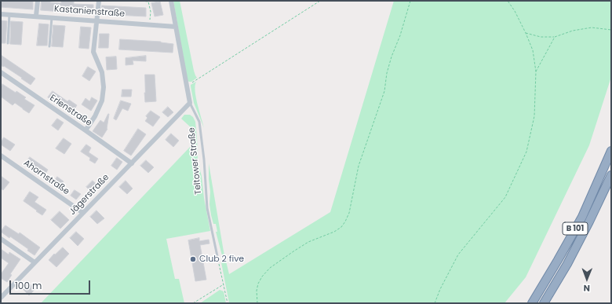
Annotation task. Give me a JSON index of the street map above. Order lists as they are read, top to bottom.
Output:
{
  "streets": {
    "highway": ["B 101"],
    "street": [
      "Kastanienstraße",
      "Erlenstraße",
      "Teltower Straße",
      "Ahornstraße",
      "Jägerstraße"
    ]
  },
  "crossings": [
    ["Kastanienstraße", "Teltower Straße"],
    ["Erlenstraße", "Jägerstraße"],
    ["Teltower Straße", "Jägerstraße"],
    ["Ahornstraße", "Jägerstraße"]
  ],
  "places": ["Club 2 five"],
  "scale_bar": "100 m",
  "north": "bottom"
}
